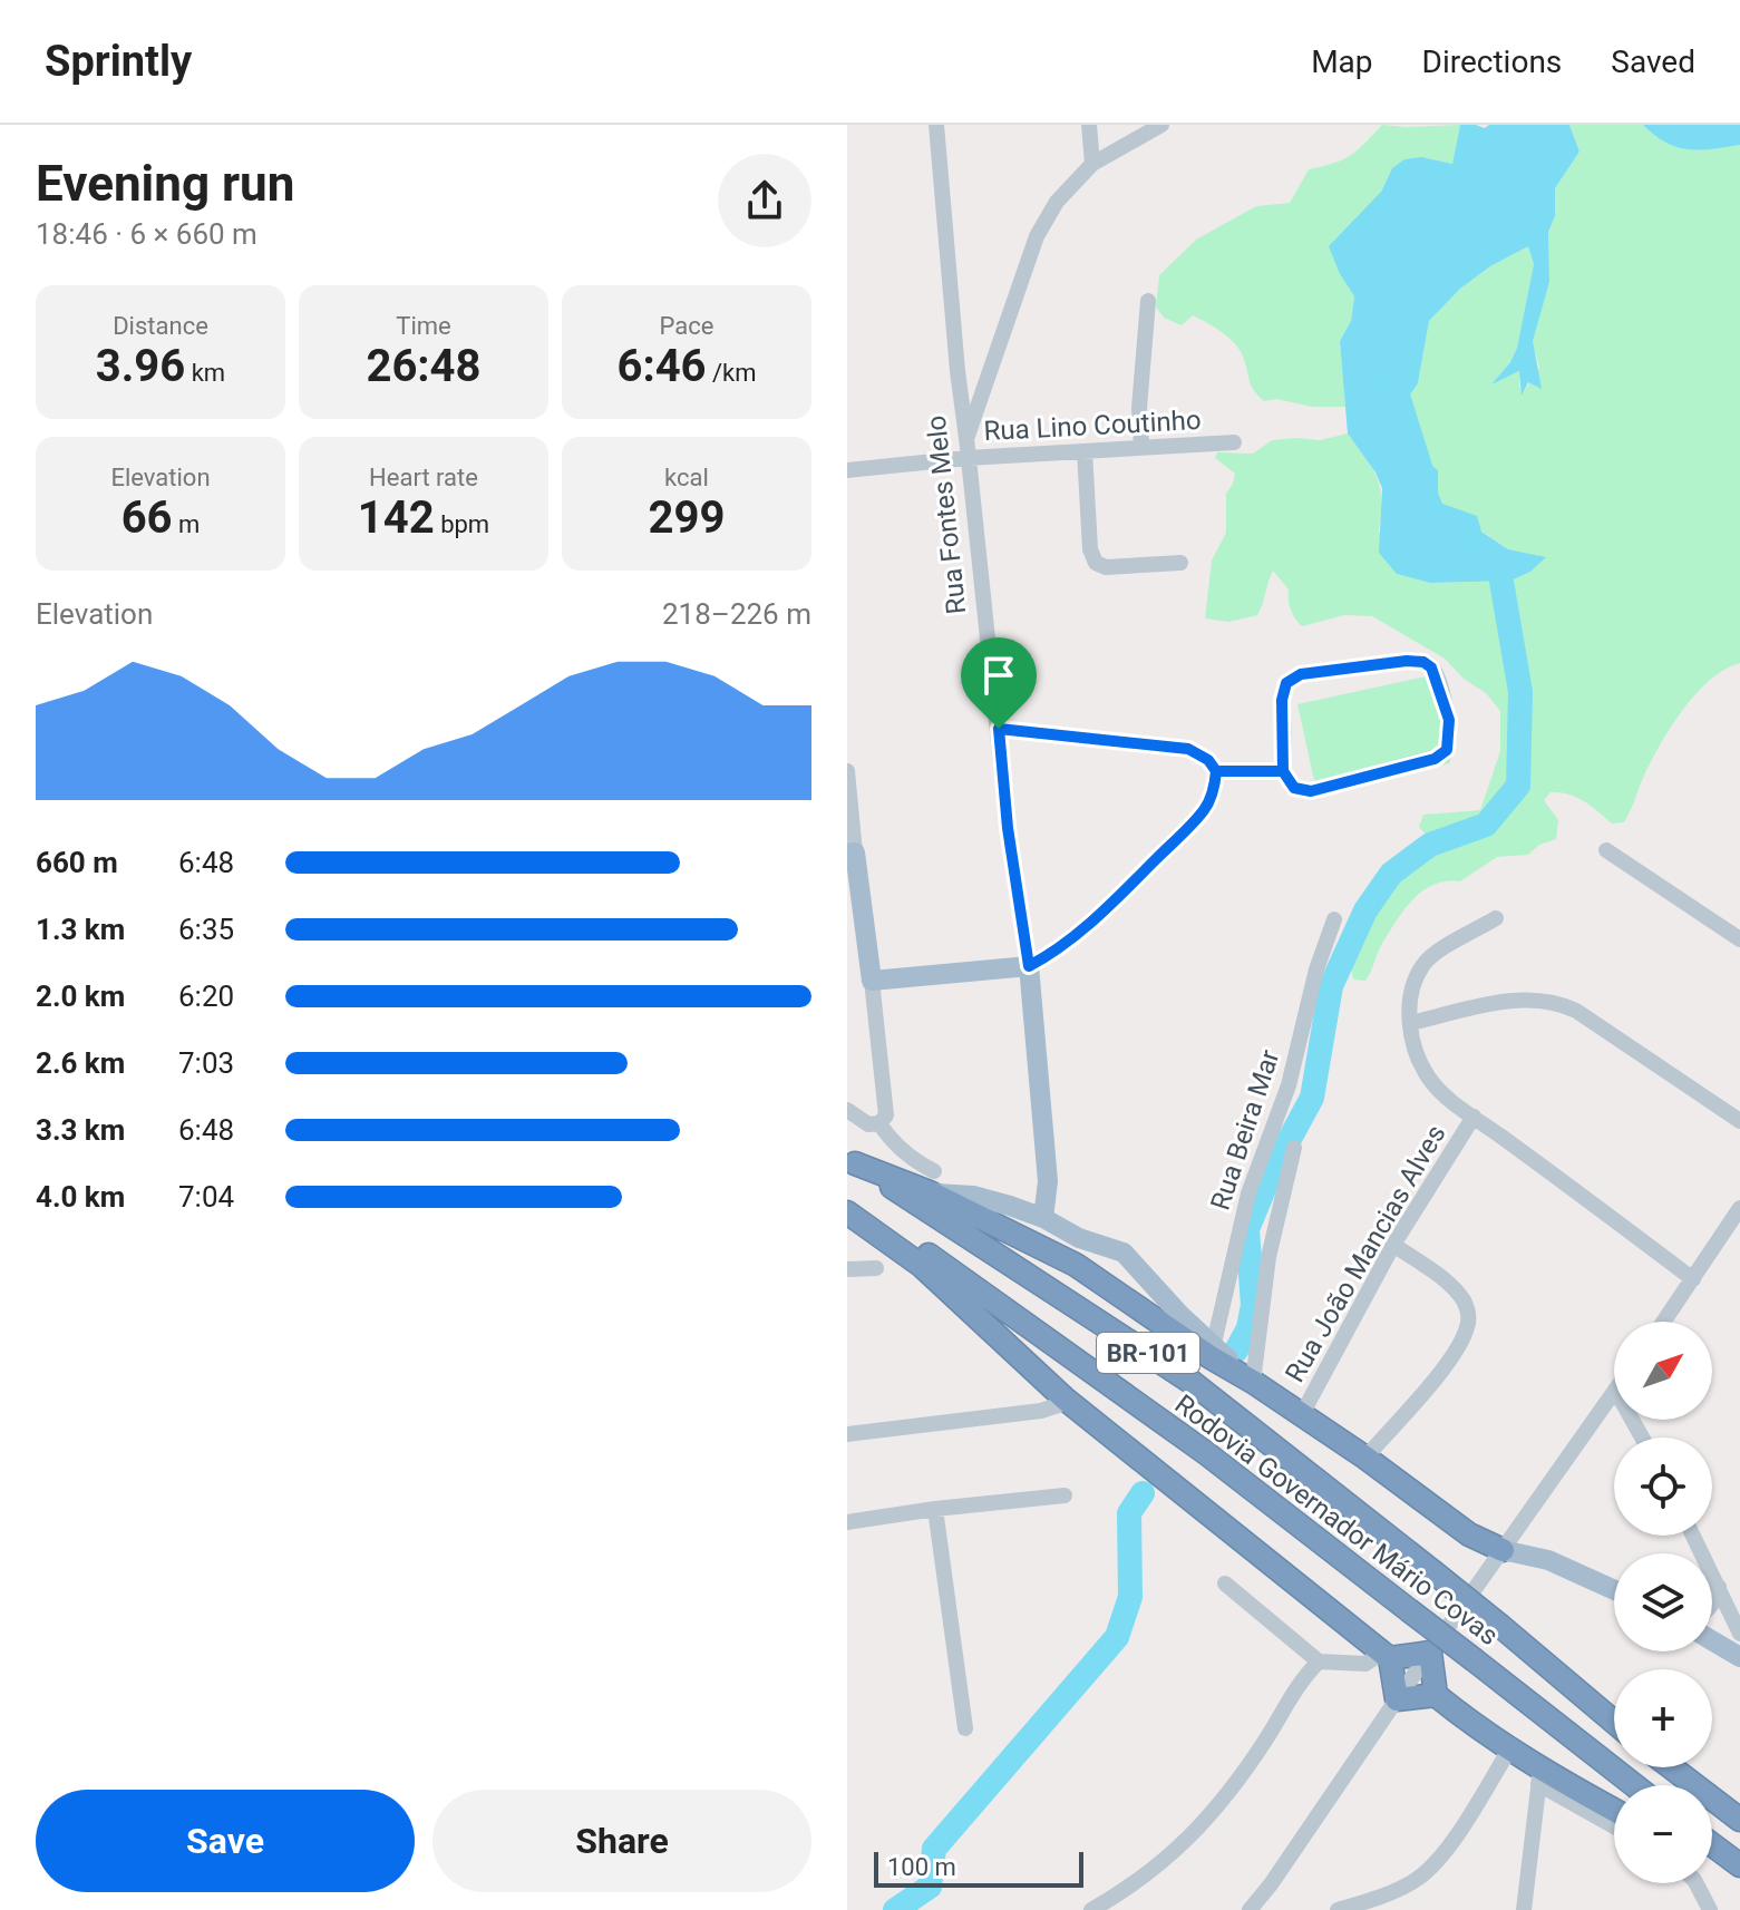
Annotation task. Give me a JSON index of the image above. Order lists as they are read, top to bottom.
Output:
{
  "streets": {
    "highway": ["BR-101", "Rodovia Governador Mário Covas"],
    "main road": ["Rua Fontes Melo"],
    "street": ["Rua Lino Coutinho", "Rua Beira Mar", "Rua João Mancias Alves"]
  },
  "crossings": [
    ["Rua Lino Coutinho", "Rua Fontes Melo"]
  ],
  "scale_bar": "100 m",
  "north": "top right",
  "page": {
    "header": "Sprintly",
    "nav": ["Map", "Directions", "Saved"],
    "heading": ["Evening run", "18:46 · 6 × 660 m"],
    "stats": [
      ["Distance", "3.96 km"],
      ["Time", "26:48"],
      ["Pace", "6:46 /km"],
      ["Elevation", "66 m"],
      ["Heart rate", "142 bpm"],
      ["kcal", "299"]
    ],
    "chart": ["Elevation", "218–226 m"],
    "list": [
      {
        "name": "660 m",
        "note": "6:48"
      },
      {
        "name": "1.3 km",
        "note": "6:35"
      },
      {
        "name": "2.0 km",
        "note": "6:20"
      },
      {
        "name": "2.6 km",
        "note": "7:03"
      },
      {
        "name": "3.3 km",
        "note": "6:48"
      },
      {
        "name": "4.0 km",
        "note": "7:04"
      }
    ],
    "map_buttons": ["+", "−"],
    "buttons": ["Save", "Share"],
    "scale": "100 m"
  }
}
